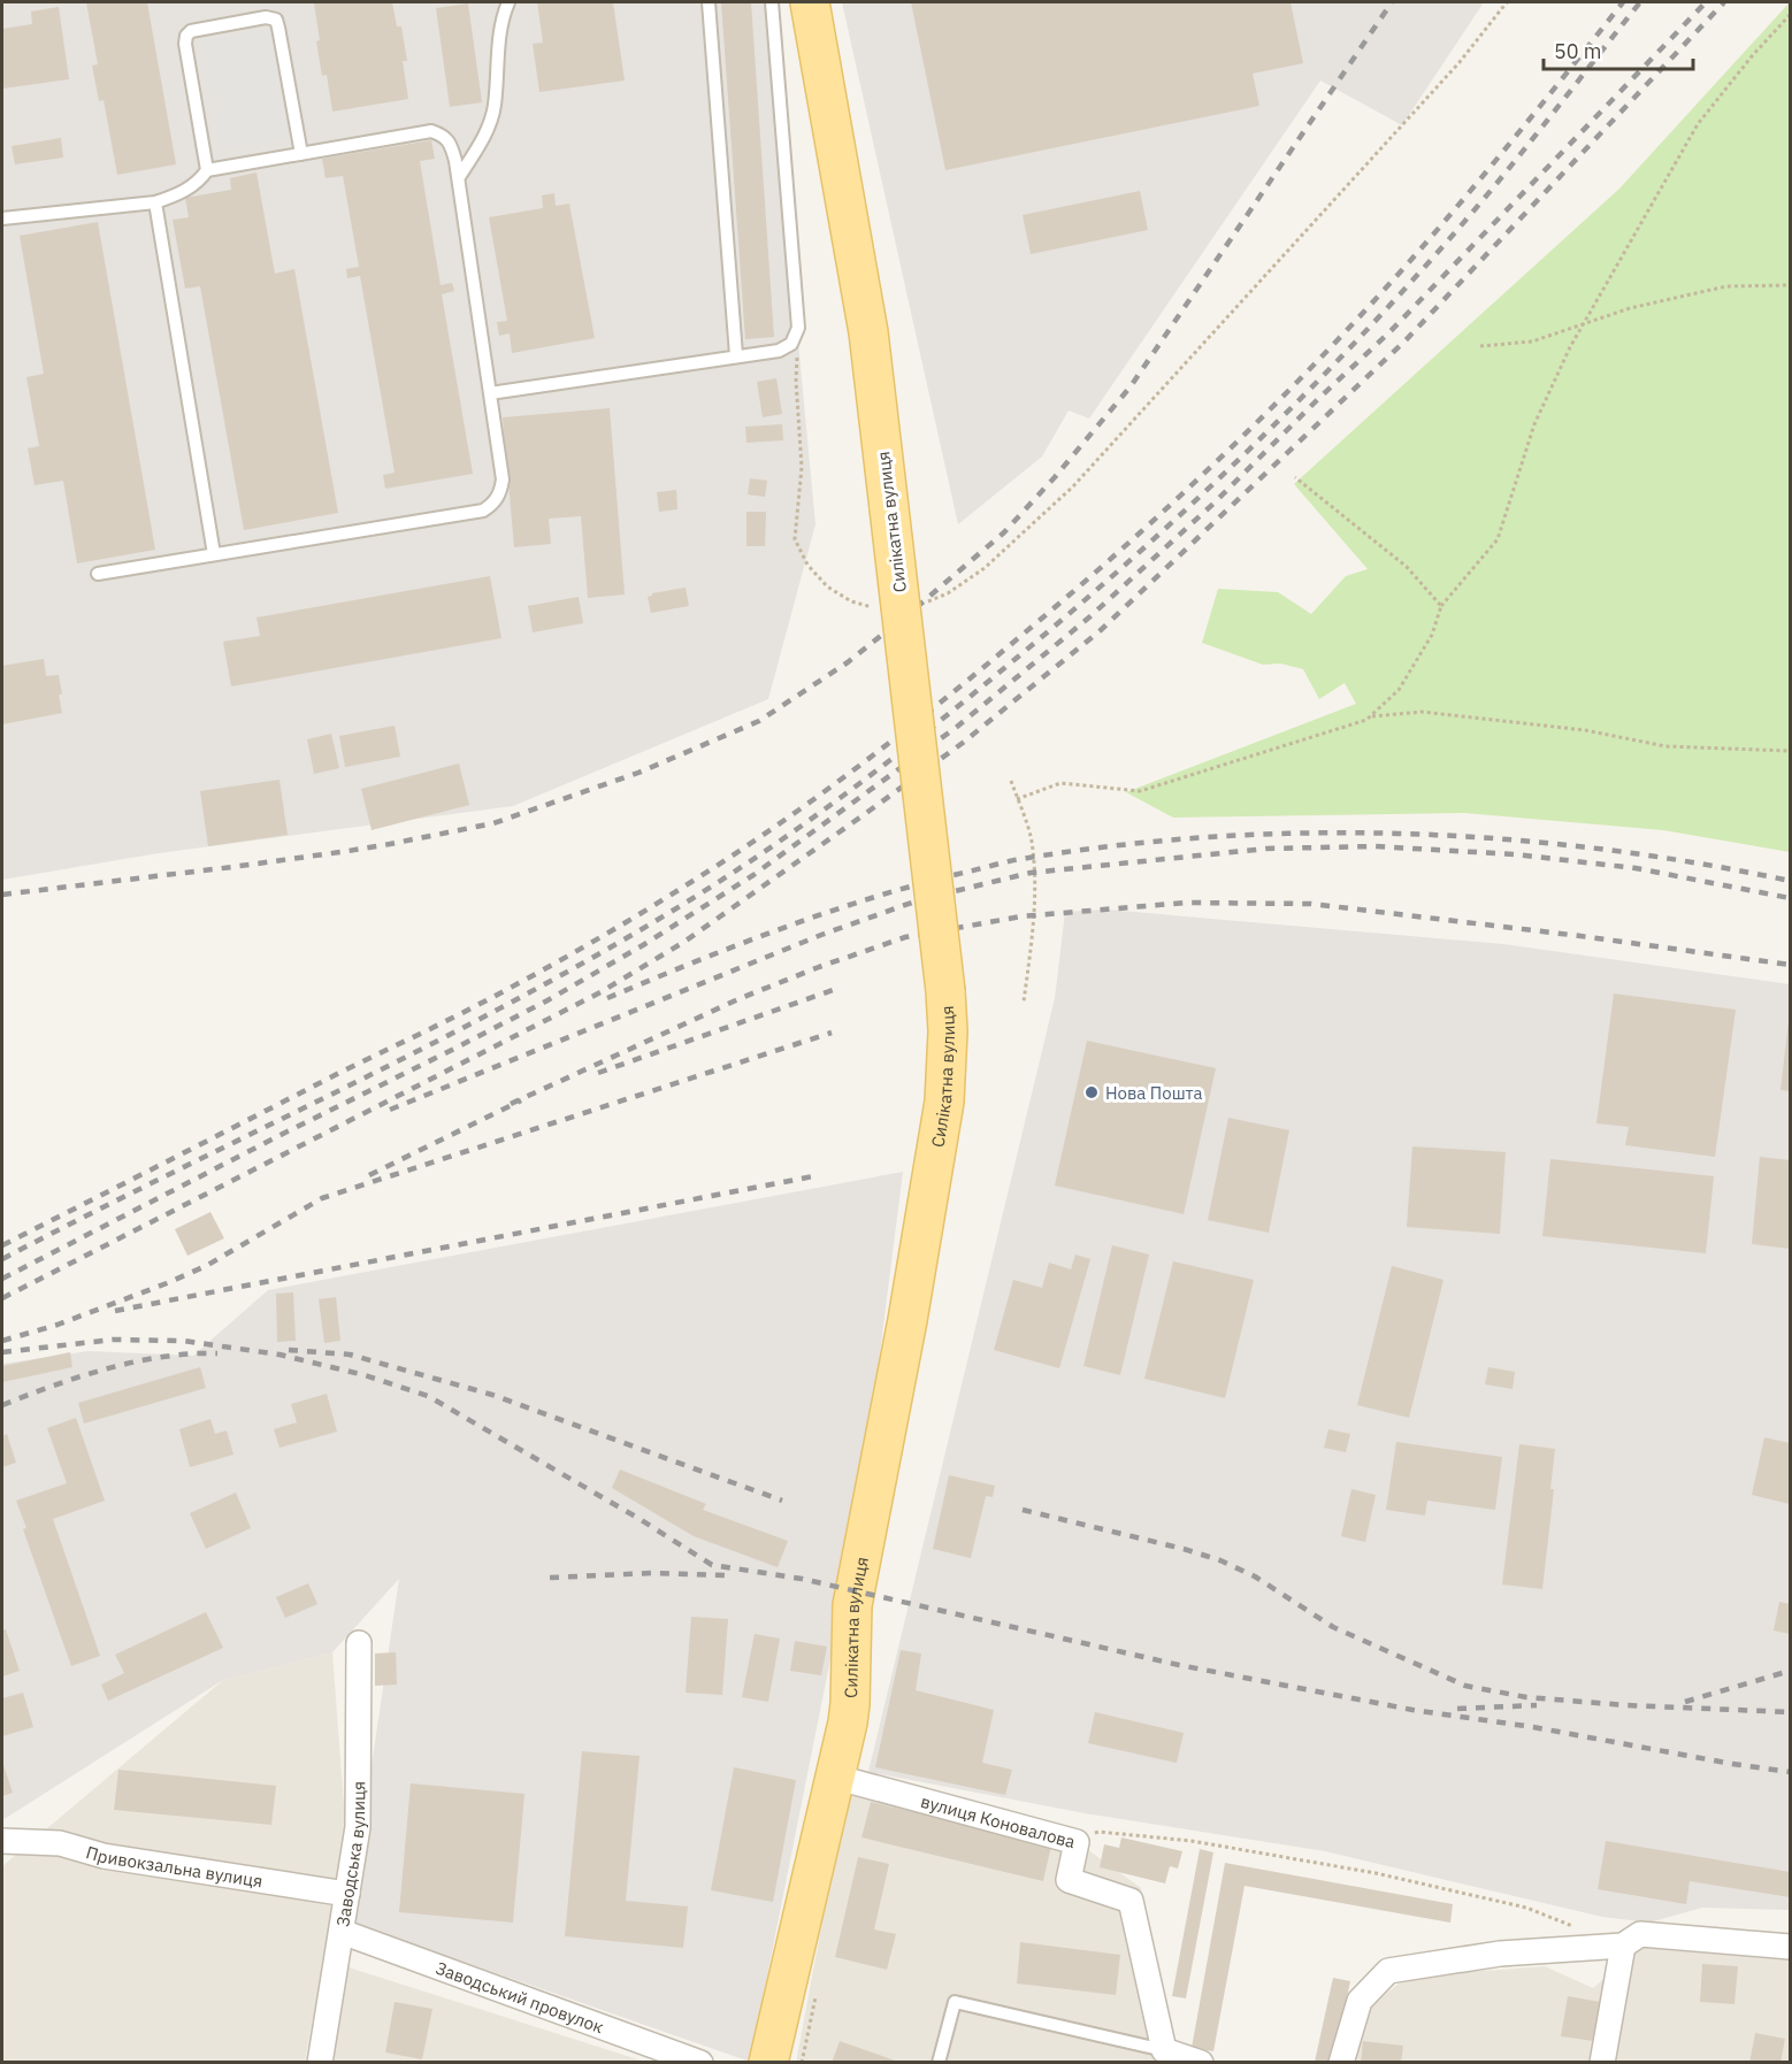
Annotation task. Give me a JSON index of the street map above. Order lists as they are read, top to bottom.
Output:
{
  "streets": {
    "main road": ["Силікатна вулиця"],
    "street": [
      "вулиця Коновалова",
      "Заводська вулиця",
      "Привокзальна вулиця",
      "Заводський провулок"
    ]
  },
  "crossings": [
    ["Силікатна вулиця", "вулиця Коновалова"],
    ["Заводська вулиця", "Привокзальна вулиця"],
    ["Заводська вулиця", "Заводський провулок"]
  ],
  "places": ["Нова Пошта"],
  "scale_bar": "50 m"
}
